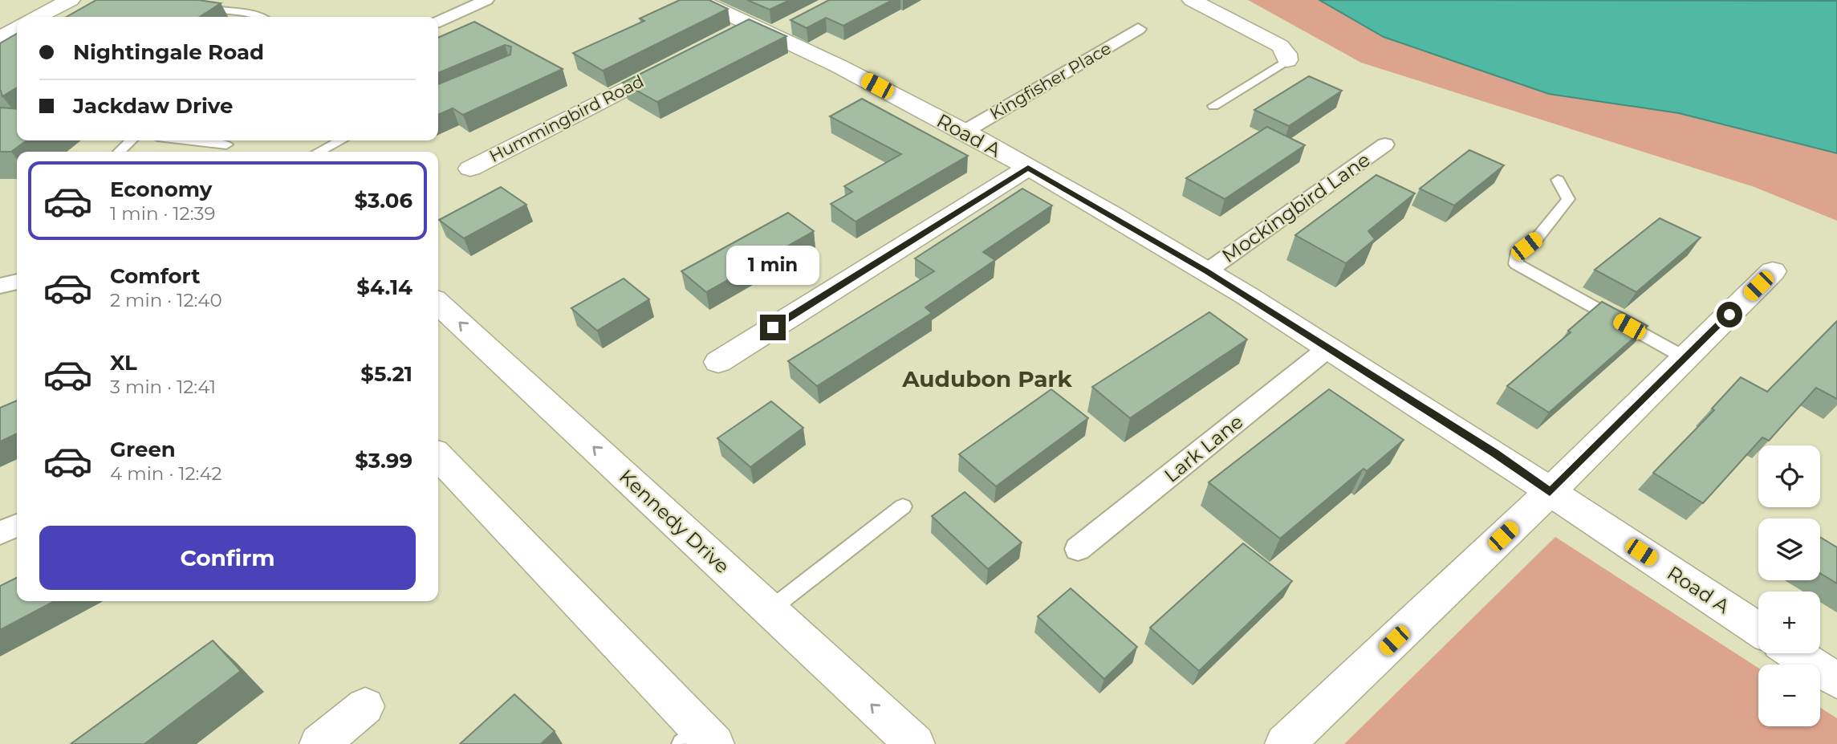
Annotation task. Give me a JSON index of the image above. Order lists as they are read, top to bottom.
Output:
{
  "streets": {
    "street": [
      "Kingfisher Place",
      "Hummingbird Road",
      "Road A",
      "Mockingbird Lane",
      "Lark Lane",
      "Kennedy Drive"
    ]
  },
  "crossings": [
    ["Kingfisher Place", "Road A"],
    ["Road A", "Mockingbird Lane"],
    ["Road A", "Lark Lane"]
  ],
  "districts": ["Audubon Park"],
  "page": {
    "banner": ["Nightingale Road", "Jackdaw Drive"],
    "list": [
      {
        "name": "Economy",
        "note": "1 min · 12:39",
        "value": "$3.06"
      },
      {
        "name": "Comfort",
        "note": "2 min · 12:40",
        "value": "$4.14"
      },
      {
        "name": "XL",
        "note": "3 min · 12:41",
        "value": "$5.21"
      },
      {
        "name": "Green",
        "note": "4 min · 12:42",
        "value": "$3.99"
      }
    ],
    "bubble": "1 min",
    "map_buttons": ["+", "−"],
    "buttons": "Confirm"
  }
}
